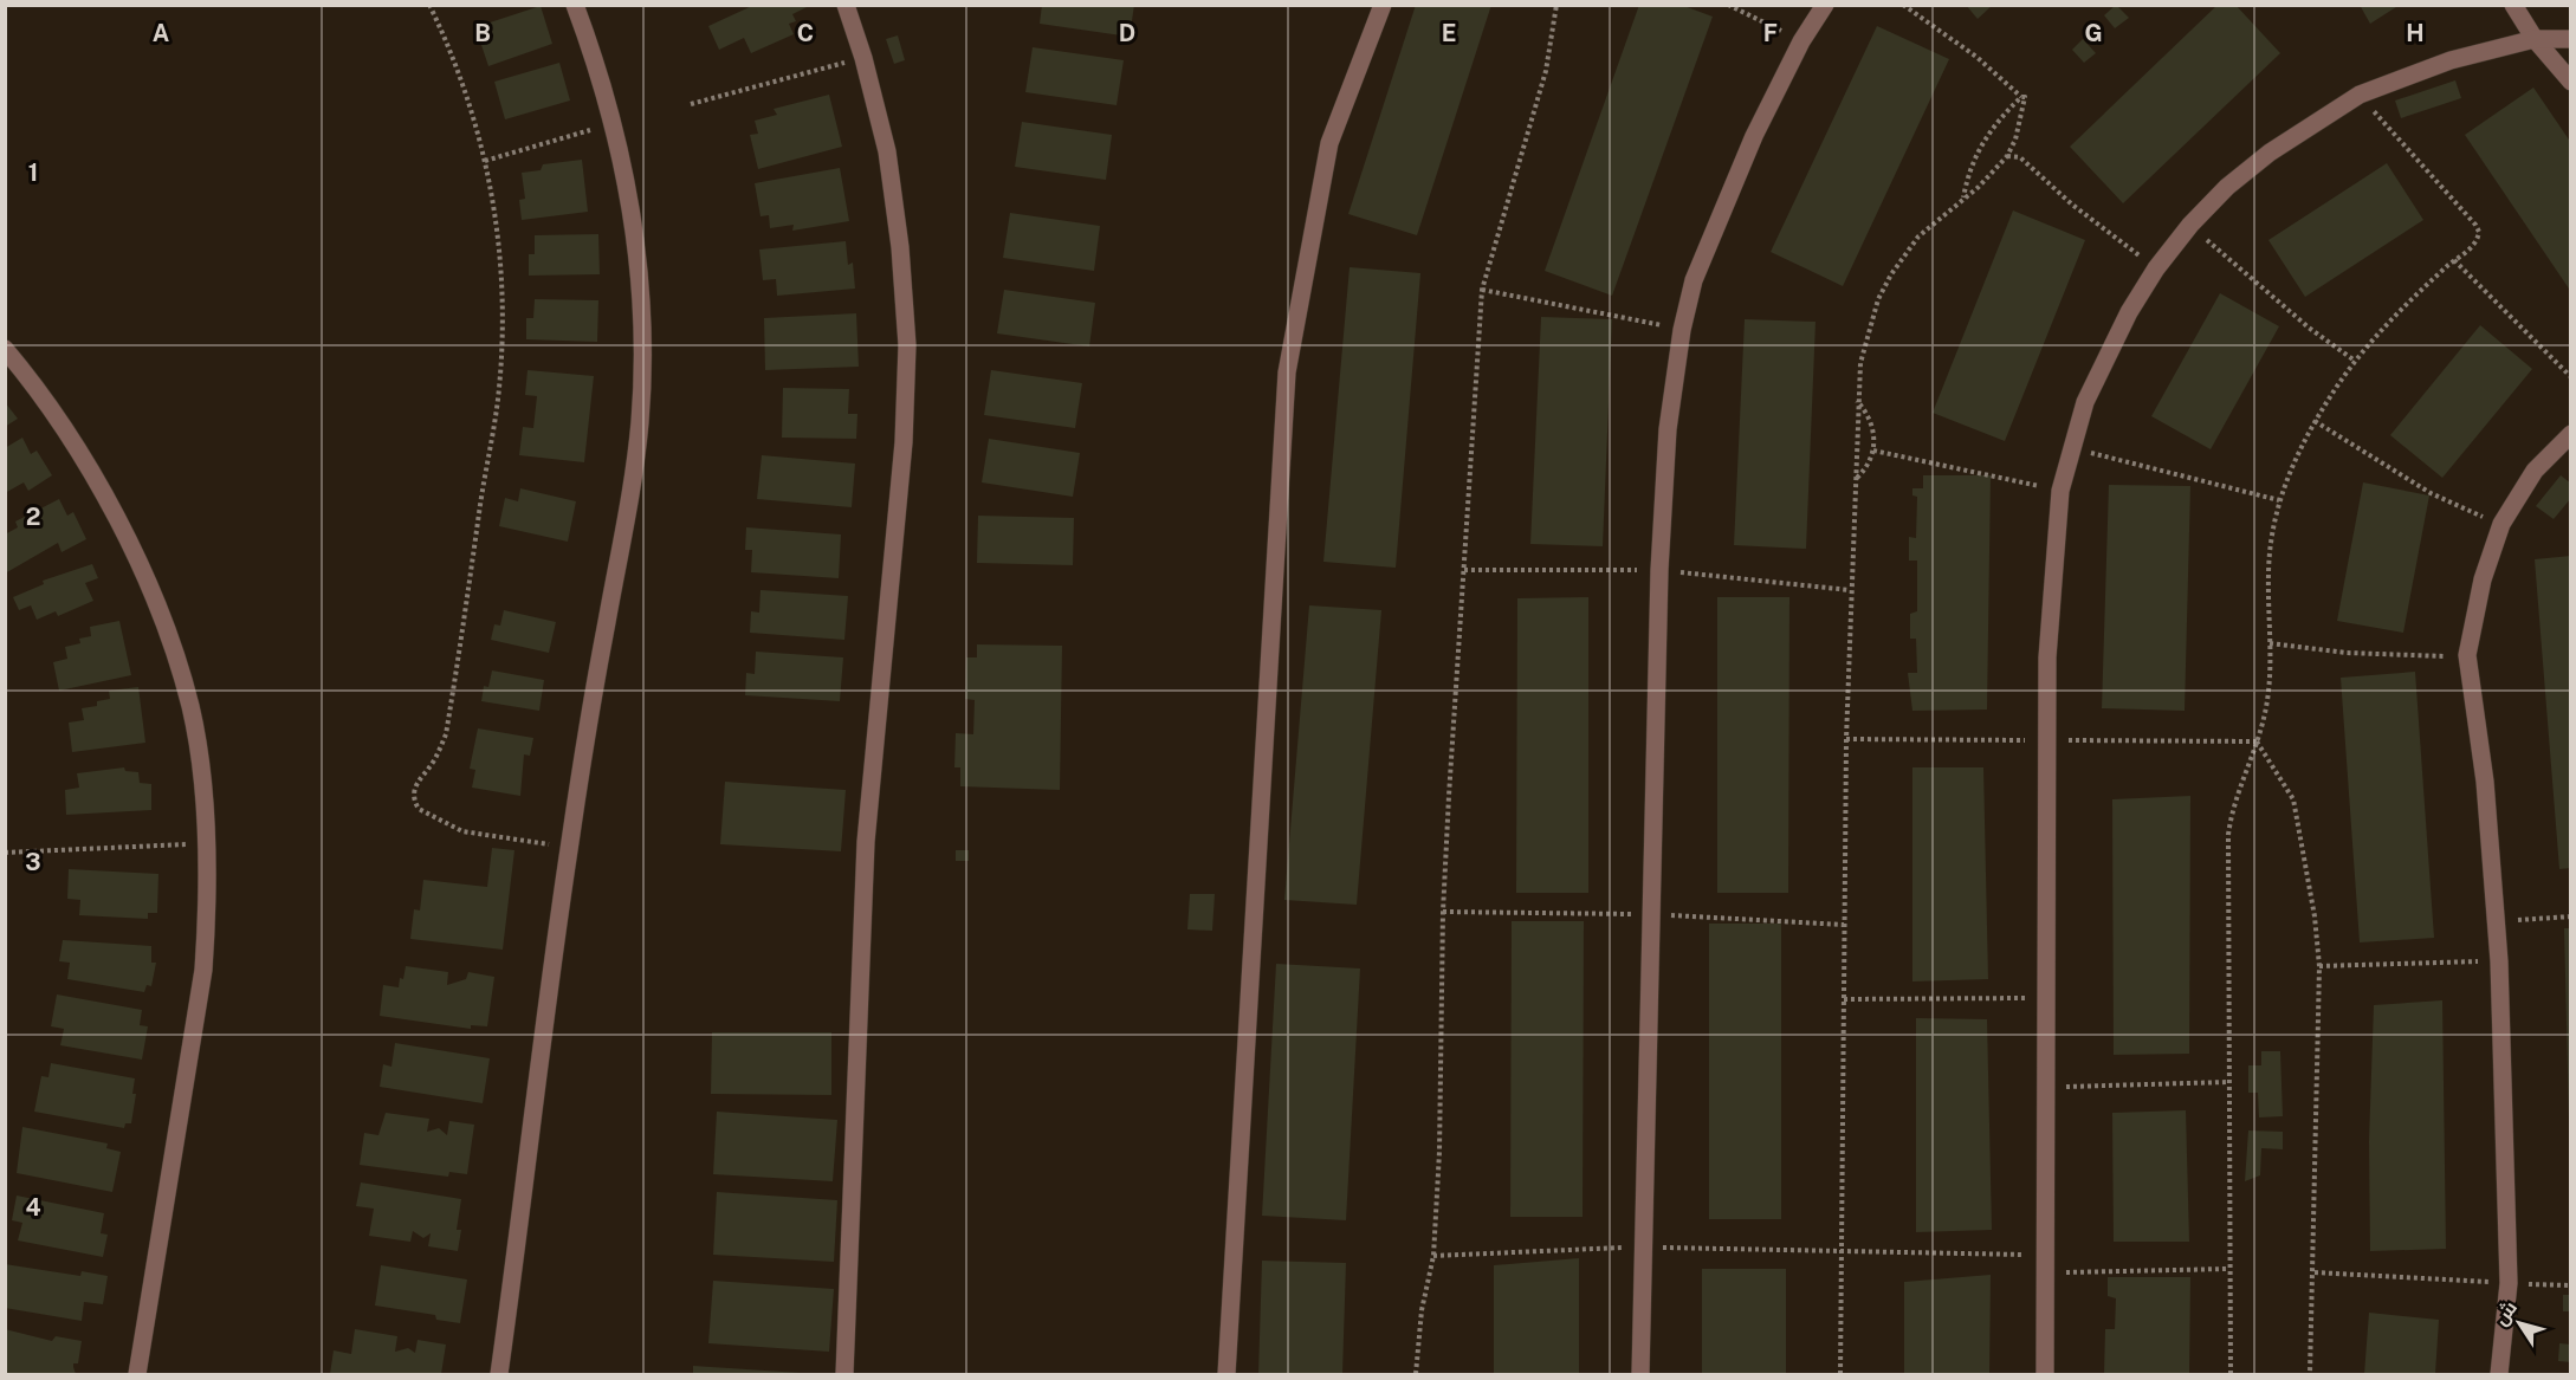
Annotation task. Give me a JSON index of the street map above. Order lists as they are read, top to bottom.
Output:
{
  "north": "top left",
  "grid": {
    "columns": [
      "A",
      "B",
      "C",
      "D",
      "E",
      "F",
      "G",
      "H"
    ],
    "rows": [
      "1",
      "2",
      "3",
      "4"
    ]
  }
}
